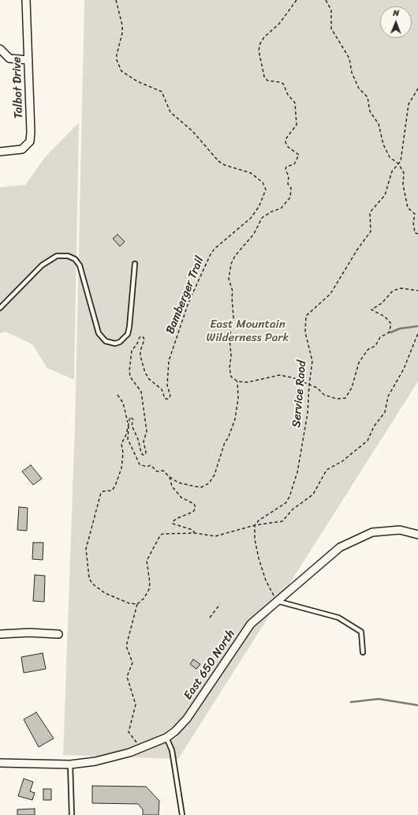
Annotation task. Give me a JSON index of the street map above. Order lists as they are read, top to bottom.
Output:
{
  "streets": {
    "street": ["Talbot Drive", "East 650 North"],
    "path": ["Bamberger Trail", "Service Raod"]
  },
  "parks": ["East Mountain Wilderness Park"],
  "north": "top"
}
